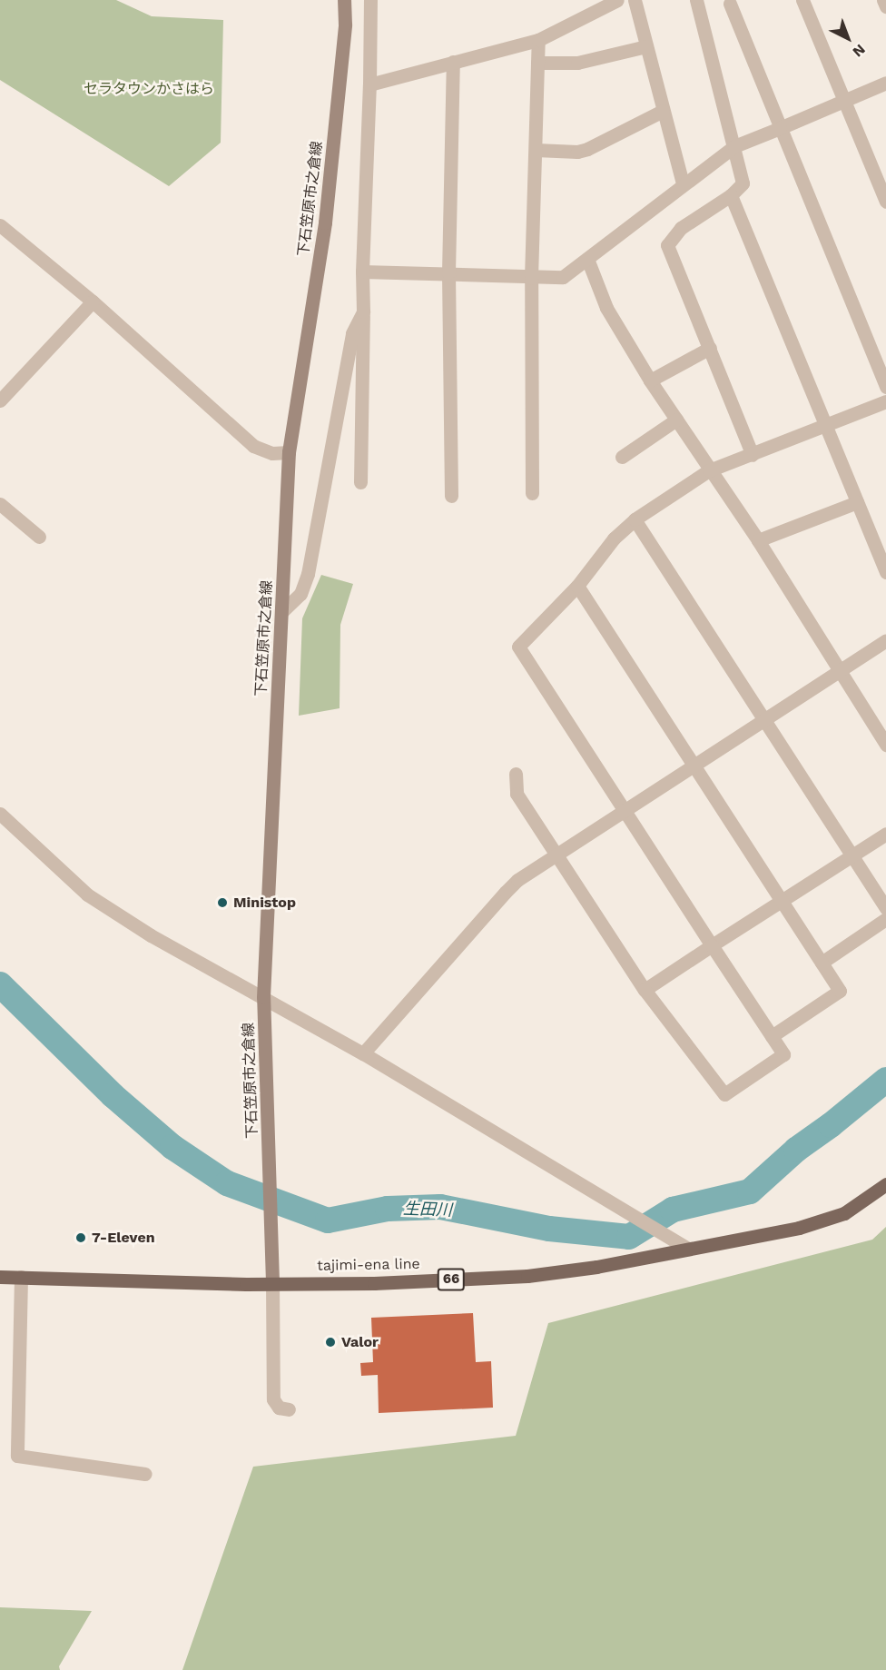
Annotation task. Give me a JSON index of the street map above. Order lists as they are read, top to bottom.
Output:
{
  "streets": {
    "main road": ["下石笠原市之倉線", "tajimi-ena line", "66"]
  },
  "crossings": [
    ["下石笠原市之倉線", "tajimi-ena line"]
  ],
  "water": ["生田川"],
  "parks": ["セラタウンかさはら"],
  "places": ["Ministop", "7-Eleven", "Valor"],
  "north": "bottom right"
}
